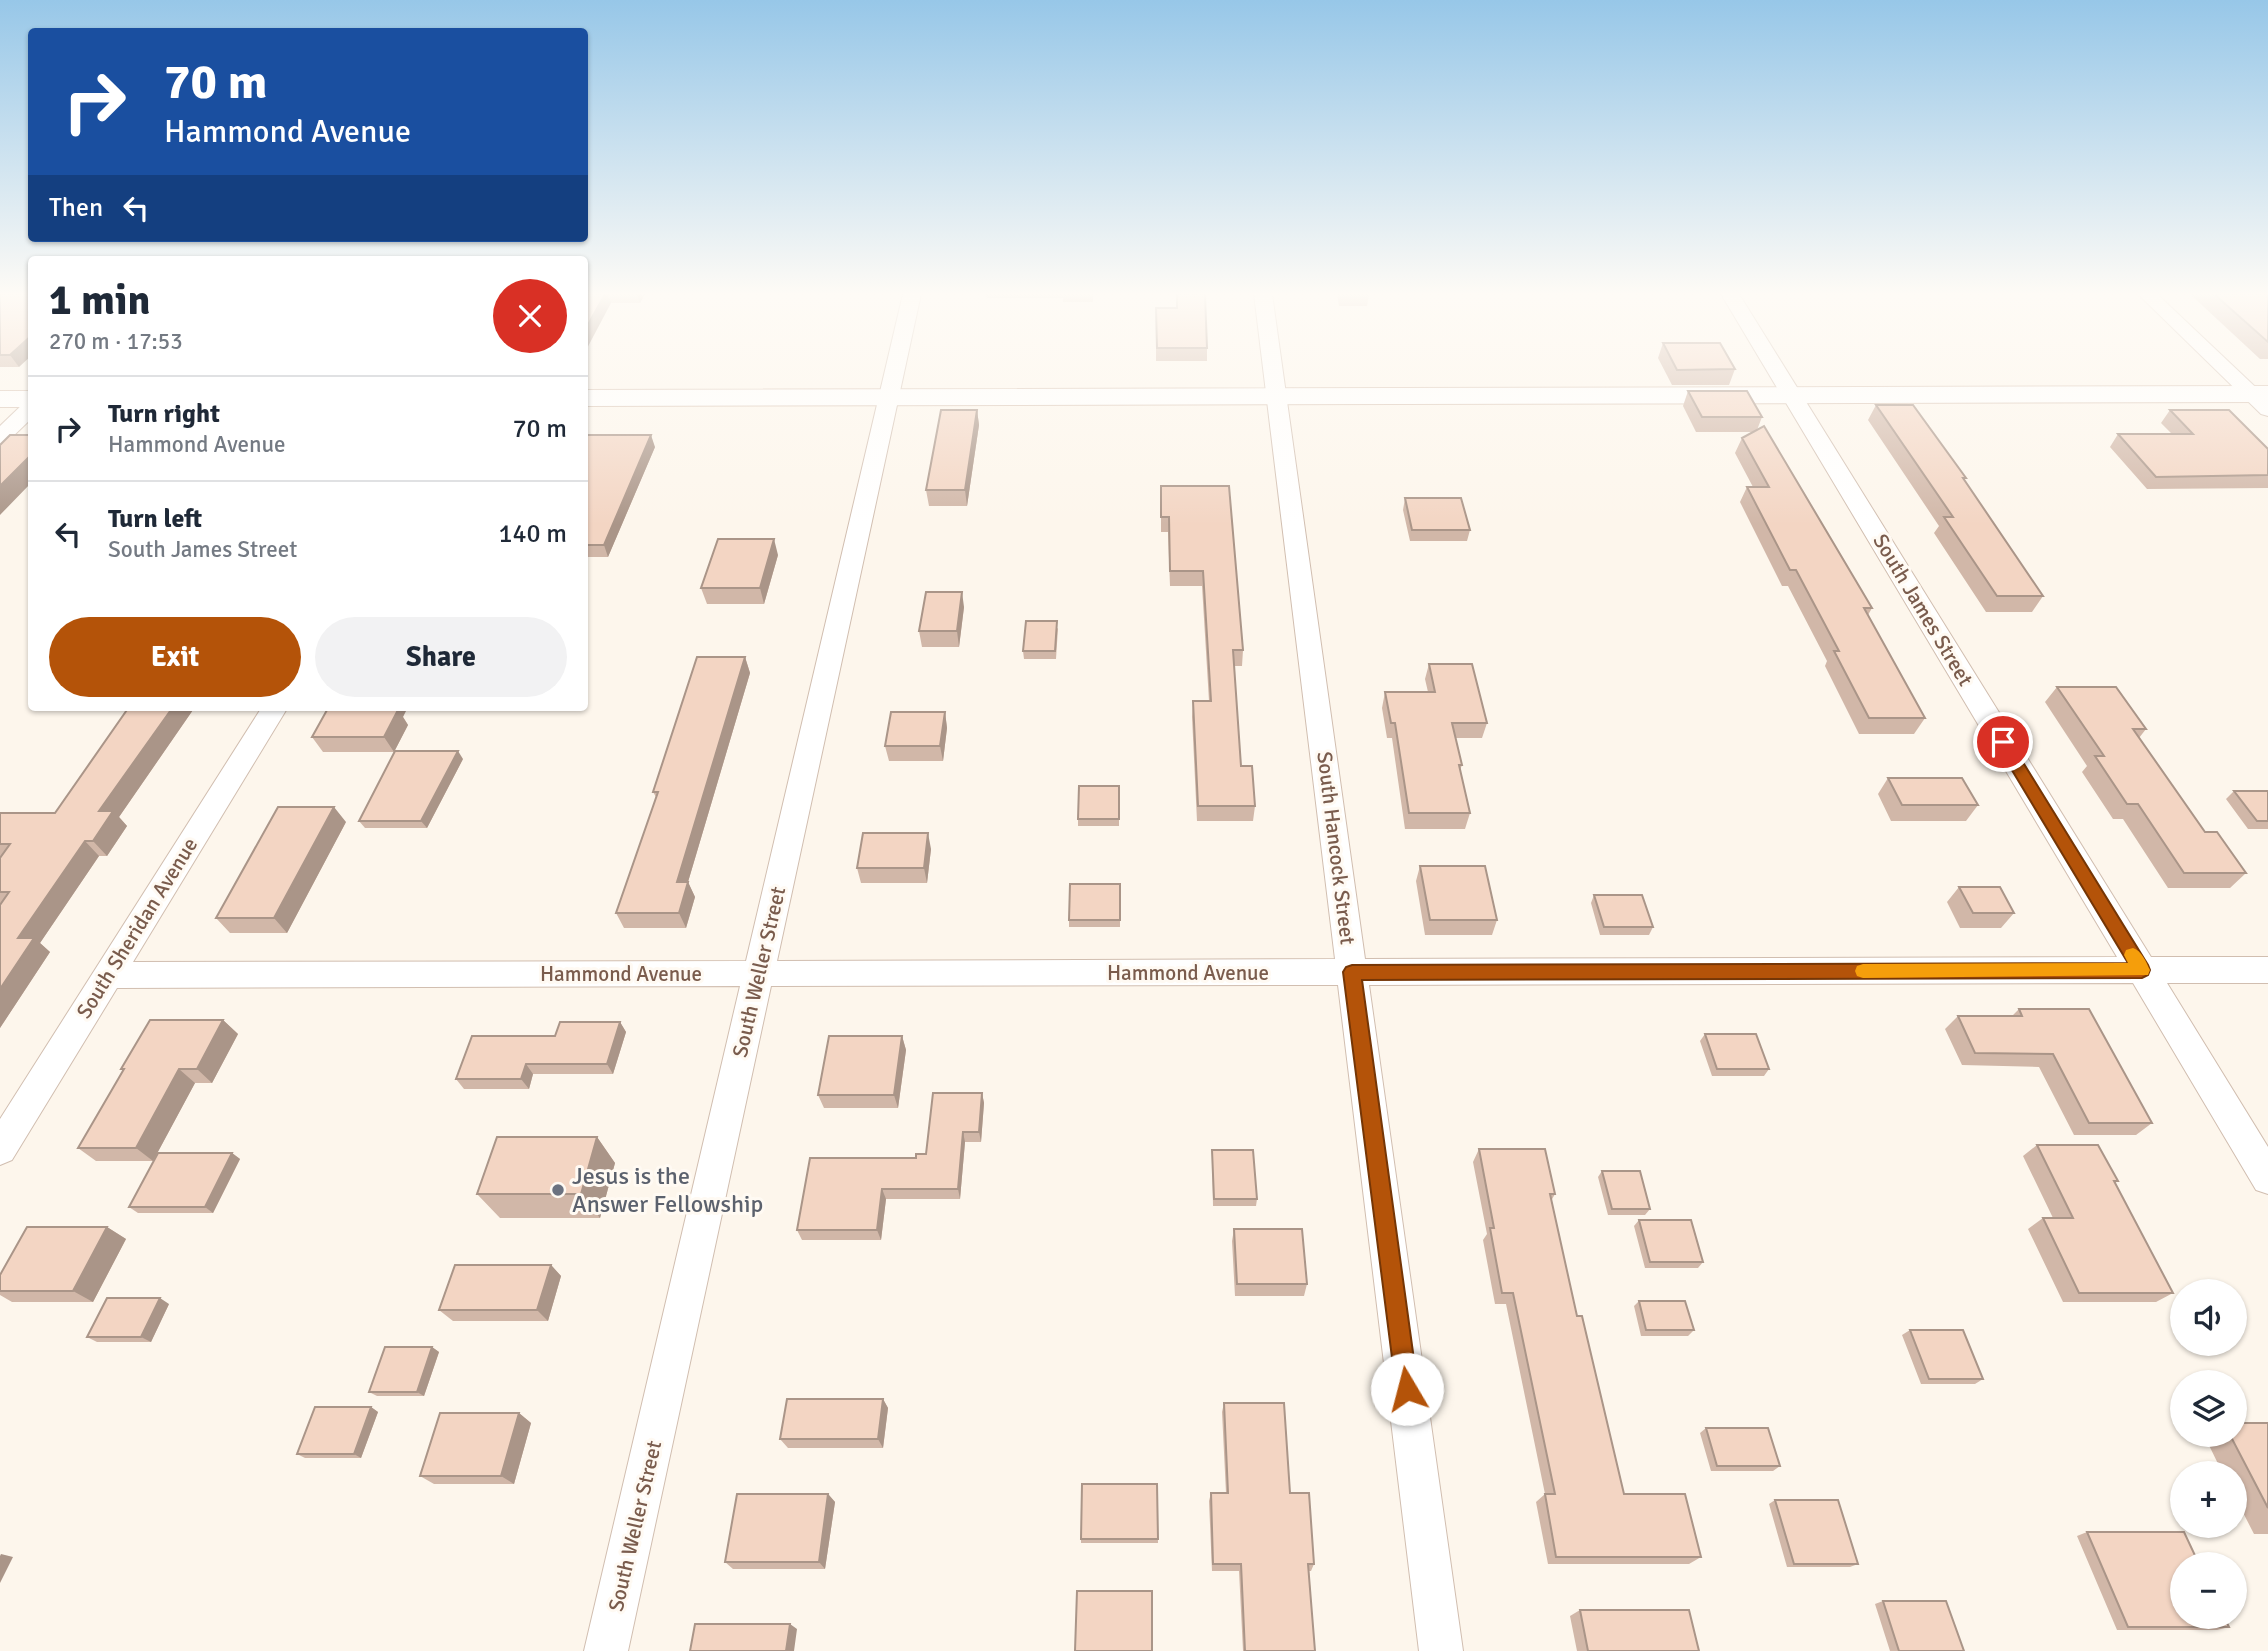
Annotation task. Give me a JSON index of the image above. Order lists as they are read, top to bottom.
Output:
{
  "streets": {
    "street": [
      "South James Street",
      "South Hancock Street",
      "South Sheridan Avenue",
      "South Weller Street",
      "Hammond Avenue"
    ]
  },
  "crossings": [
    ["South James Street", "Hammond Avenue"],
    ["South Hancock Street", "Hammond Avenue"],
    ["South Sheridan Avenue", "Hammond Avenue"],
    ["South Weller Street", "Hammond Avenue"]
  ],
  "places": ["Jesus is the Answer Fellowship"],
  "page": {
    "turn": ["70 m", "Hammond Avenue"],
    "then": "Then",
    "heading": ["1 min", "270 m · 17:53"],
    "list": [
      {
        "name": "Turn right",
        "note": "Hammond Avenue",
        "value": "70 m"
      },
      {
        "name": "Turn left",
        "note": "South James Street",
        "value": "140 m"
      }
    ],
    "buttons": ["Exit", "Share"],
    "map_buttons": ["+", "−"]
  }
}
